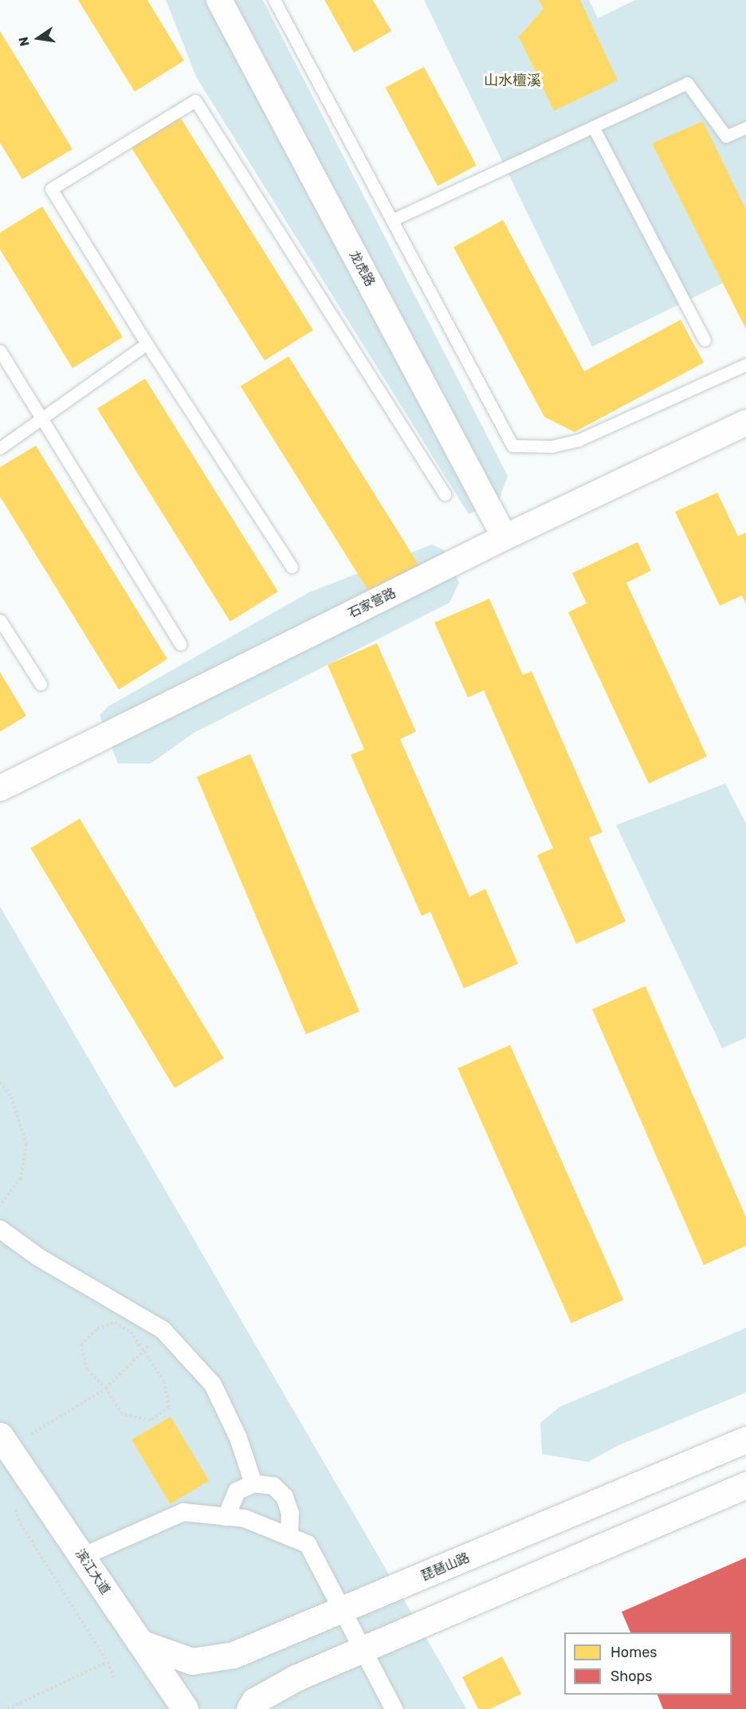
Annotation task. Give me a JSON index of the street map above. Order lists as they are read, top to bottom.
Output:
{
  "streets": {
    "main road": ["琵琶山路", "滨江大道"],
    "street": ["龙虎路", "石家营路"]
  },
  "crossings": [
    ["龙虎路", "石家营路"],
    ["琵琶山路", "滨江大道"]
  ],
  "districts": ["山水檀溪"],
  "legend": ["Homes", "Shops"],
  "north": "left"
}
